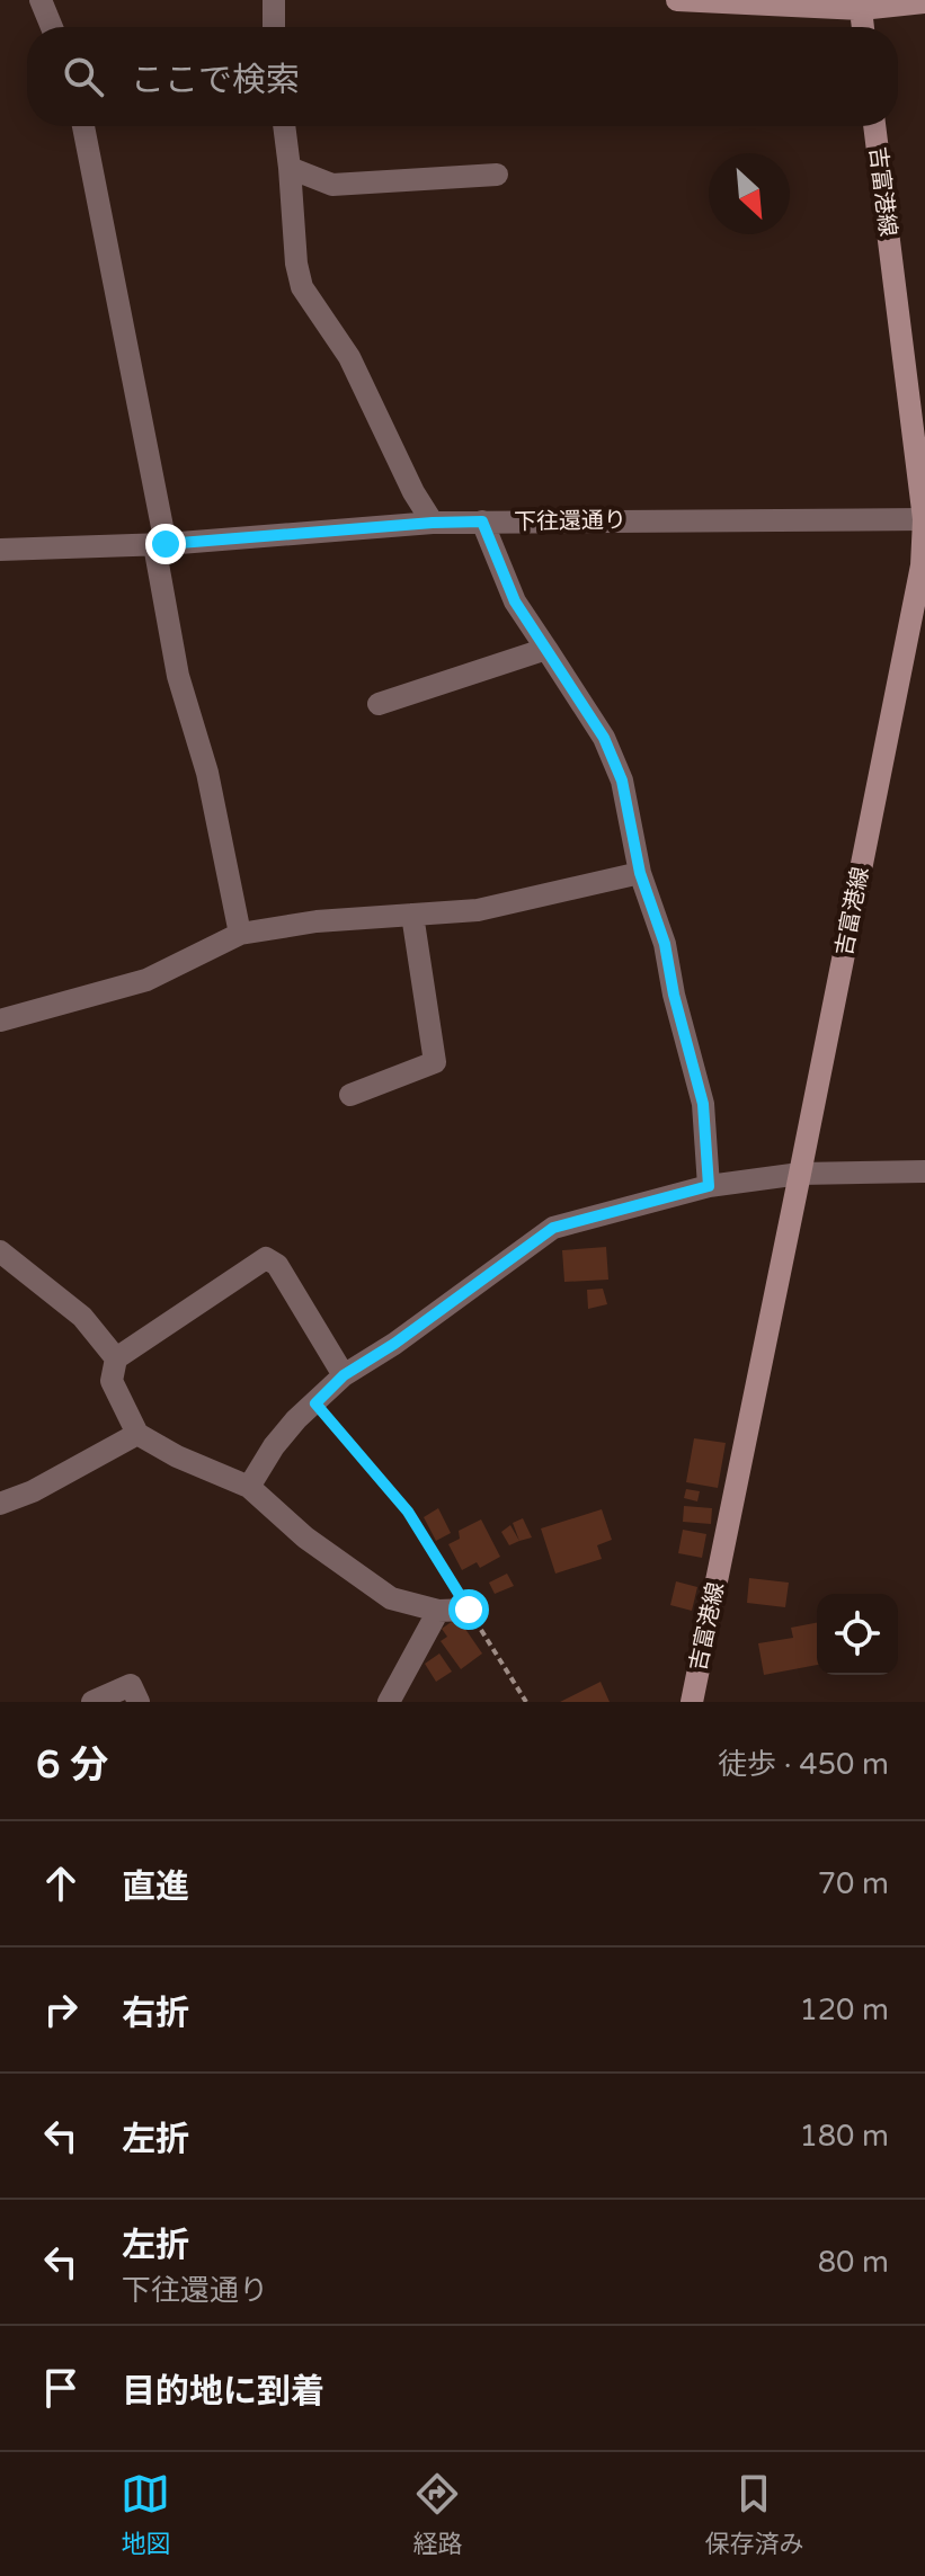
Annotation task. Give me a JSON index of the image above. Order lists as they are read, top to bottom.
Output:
{
  "streets": {
    "main road": ["吉富港線"],
    "street": ["下往還通り"]
  },
  "crossings": [
    ["吉富港線", "下往還通り"]
  ],
  "north": "bottom right",
  "page": {
    "search": "ここで検索",
    "heading": ["6 分", "徒歩 · 450 m"],
    "list": [
      ["直進", "70 m"],
      ["右折", "120 m"],
      ["左折", "180 m"],
      ["左折", "下往還通り", "80 m"],
      "目的地に到着"
    ],
    "nav": ["地図", "経路", "保存済み"]
  }
}
